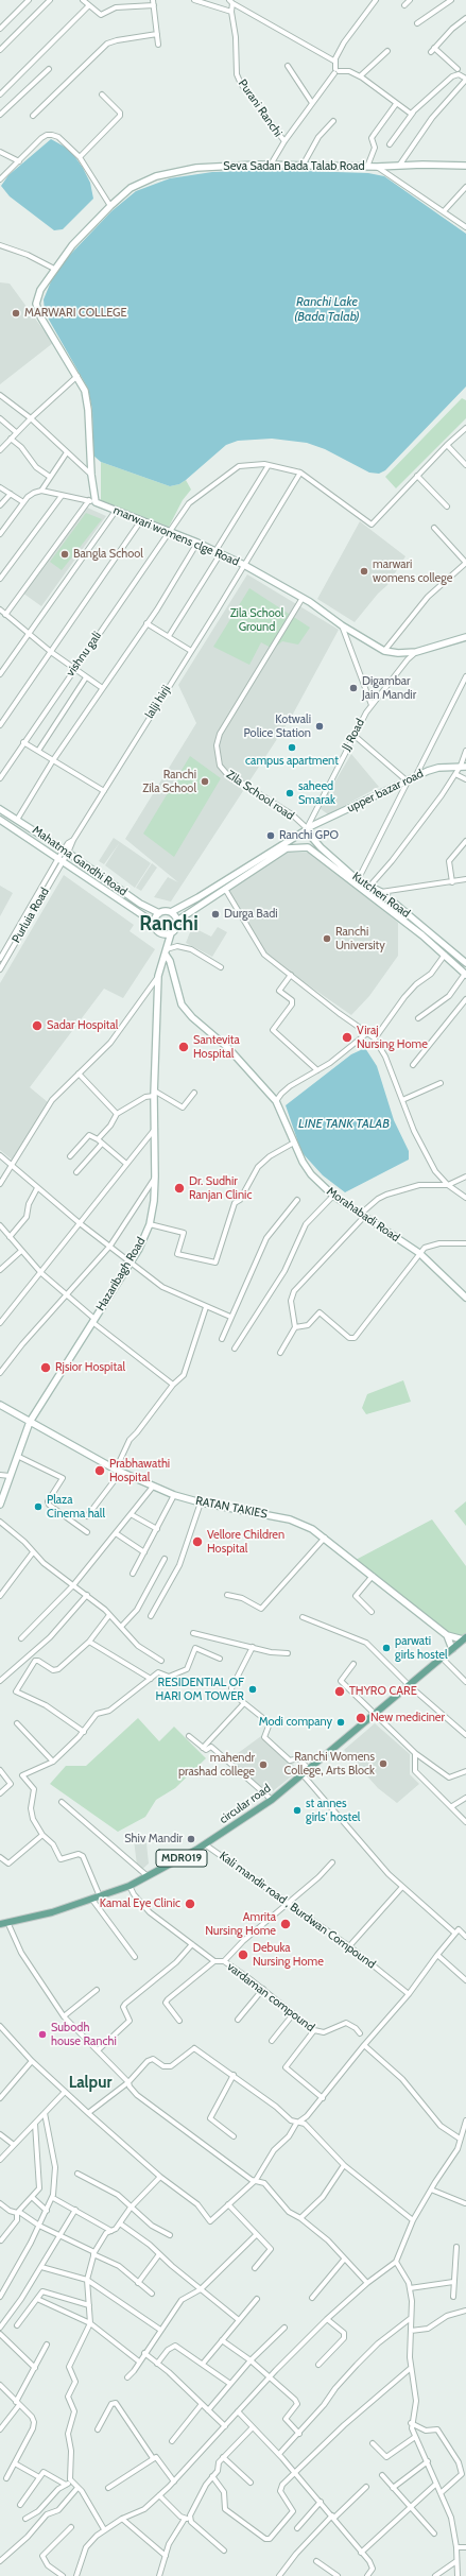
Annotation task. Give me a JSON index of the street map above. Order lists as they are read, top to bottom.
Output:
{
  "streets": {
    "main road": [
      "Seva Sadan Bada Talab Road",
      "marwari womens clge Road",
      "upper bazar road",
      "Mahatma Gandhi Road",
      "Kutcheri Road",
      "Morahabadi Road",
      "Hazaribagh Road",
      "RATAN TAKIES",
      "circular road",
      "MDR019"
    ],
    "street": [
      "Purani Ranchi",
      "vishnu gali",
      "lalji hirji",
      "JJ Road",
      "Zila School road",
      "Purluia Road",
      "Kali mandir road , Burdwan Compound",
      "vardaman compound"
    ]
  },
  "crossings": [
    ["Seva Sadan Bada Talab Road", "marwari womens clge Road"],
    ["marwari womens clge Road", "vishnu gali"],
    ["marwari womens clge Road", "lalji hirji"],
    ["marwari womens clge Road", "Zila School road"],
    ["vishnu gali", "lalji hirji"],
    ["lalji hirji", "Mahatma Gandhi Road"],
    ["lalji hirji", "Purluia Road"],
    ["JJ Road", "upper bazar road"],
    ["JJ Road", "Zila School road"],
    ["JJ Road", "Kutcheri Road"],
    ["upper bazar road", "Zila School road"],
    ["upper bazar road", "Kutcheri Road"],
    ["Zila School road", "Kutcheri Road"],
    ["Mahatma Gandhi Road", "Purluia Road"],
    ["Mahatma Gandhi Road", "Hazaribagh Road"],
    ["Morahabadi Road", "Hazaribagh Road"],
    ["Hazaribagh Road", "RATAN TAKIES"],
    ["RATAN TAKIES", "circular road"],
    ["circular road", "Kali mandir road , Burdwan Compound"],
    ["circular road", "vardaman compound"]
  ],
  "districts": ["Ranchi", "Lalpur"],
  "water": ["Ranchi Lake (Bada Talab)", "LINE TANK TALAB"],
  "parks": ["Zila School Ground"],
  "places": [
    "MARWARI COLLEGE",
    "Bangla School",
    "marwari womens college",
    "Digambar Jain Mandir",
    "Kotwali Police Station",
    "campus apartment",
    "Ranchi Zila School",
    "saheed Smarak",
    "Ranchi GPO",
    "Durga Badi",
    "Ranchi University",
    "Sadar Hospital",
    "Viraj Nursing Home",
    "Santevita Hospital",
    "Dr. Sudhir Ranjan Clinic",
    "Rjsior Hospital",
    "Prabhawathi Hospital",
    "Plaza Cinema hall",
    "Vellore Children Hospital",
    "parwati girls hostel",
    "RESIDENTIAL OF HARI OM TOWER",
    "THYRO CARE",
    "New mediciner",
    "Modi company",
    "Ranchi Womens College, Arts Block",
    "mahendr prashad college",
    "st annes girls' hostel",
    "Shiv Mandir",
    "Kamal Eye Clinic",
    "Amrita Nursing Home",
    "Debuka Nursing Home",
    "Subodh house Ranchi"
  ]
}
